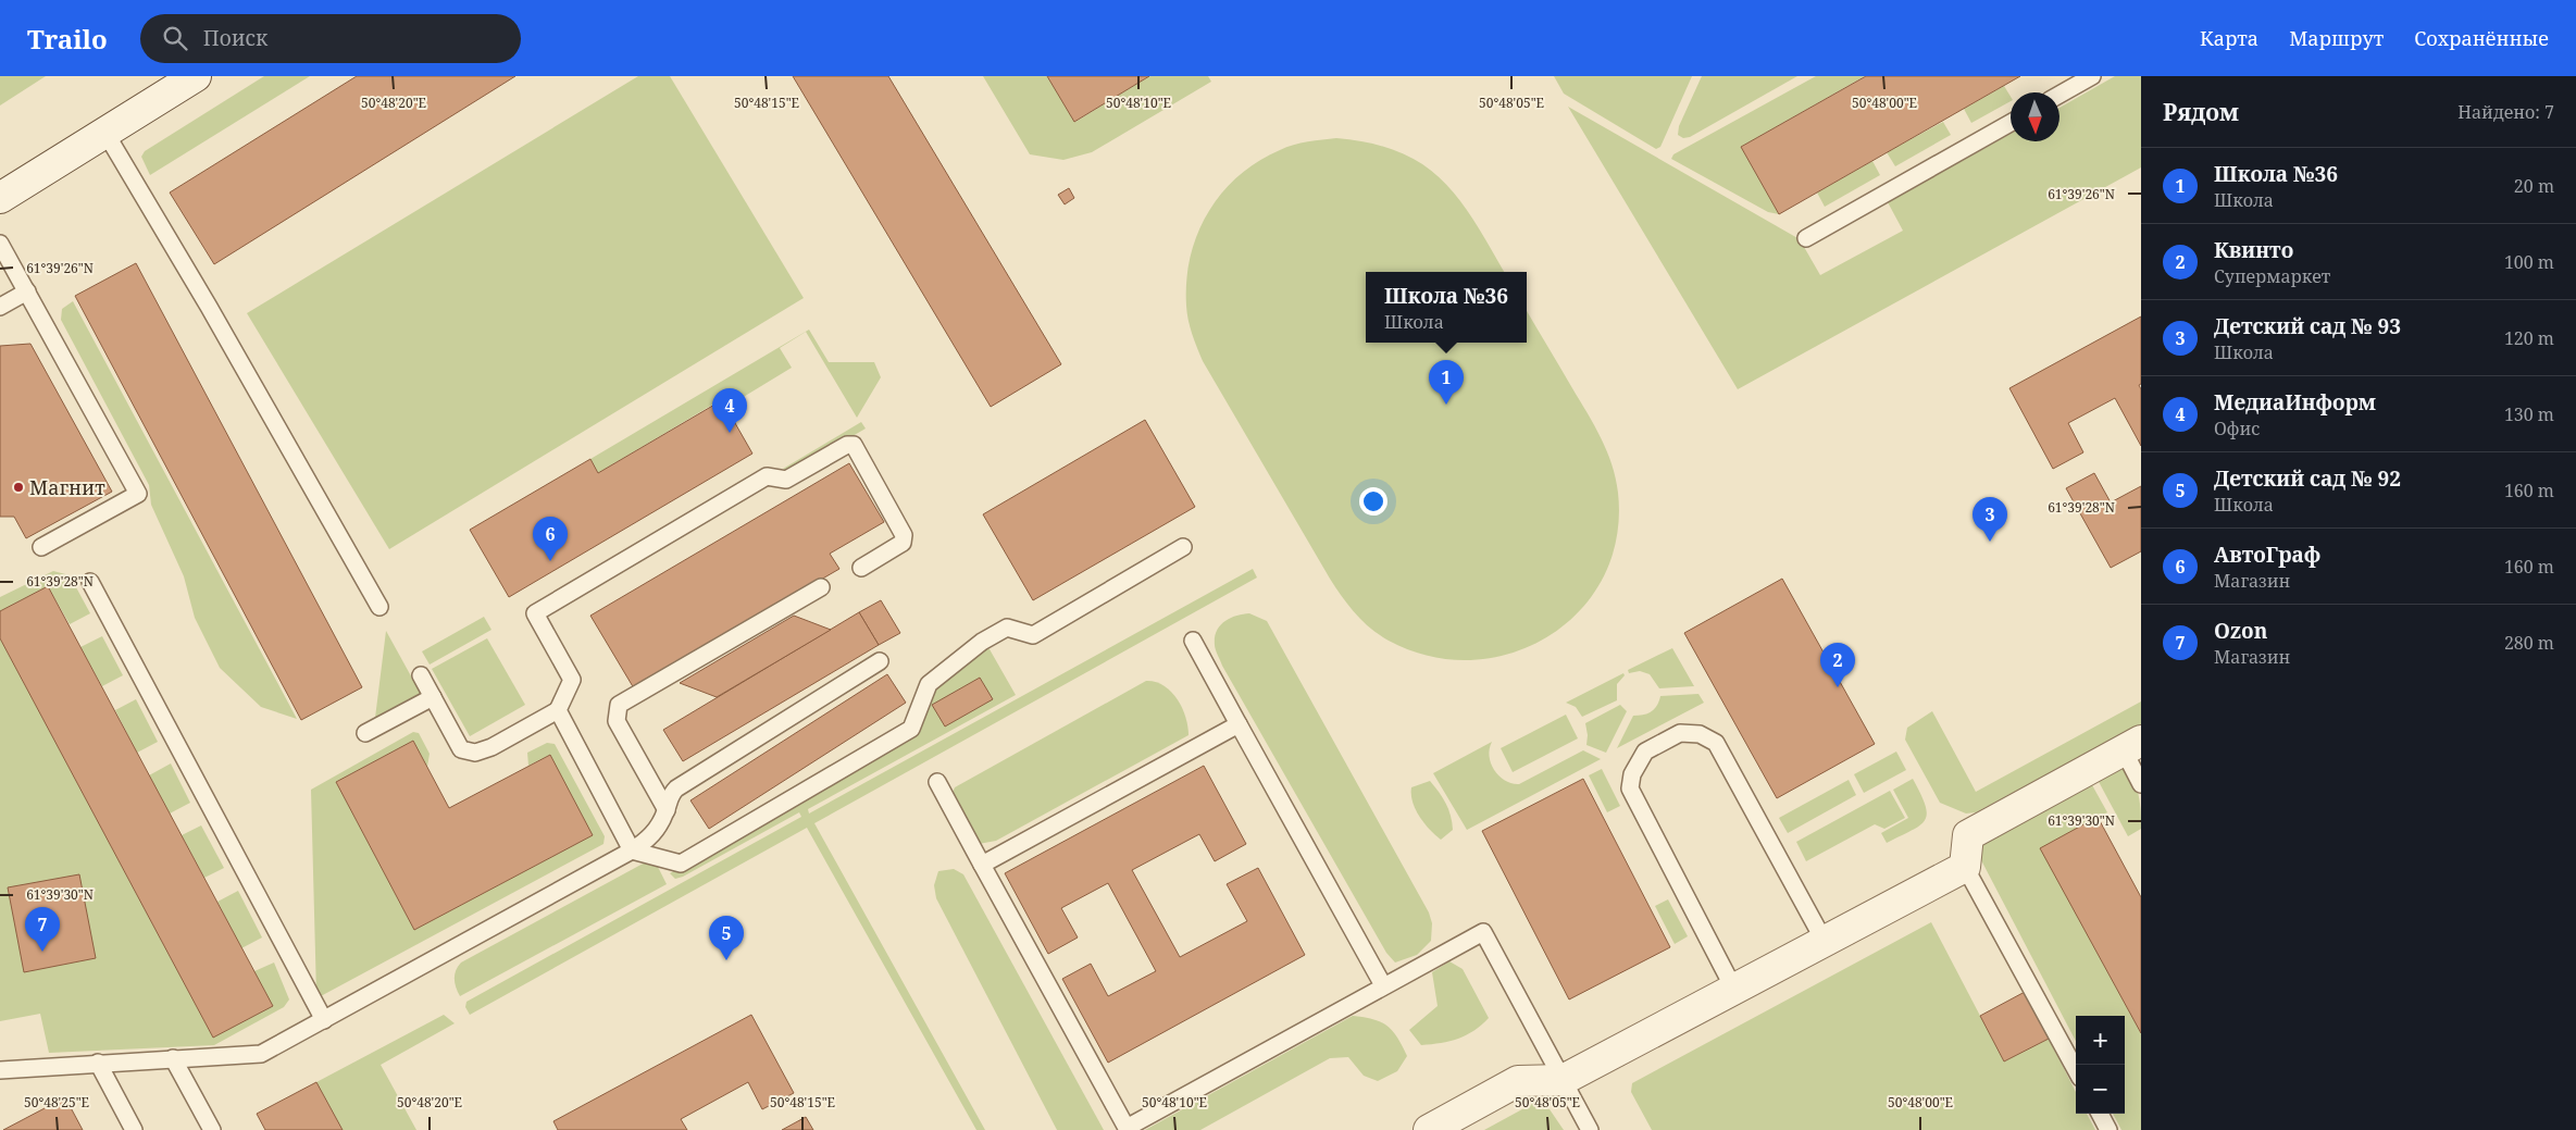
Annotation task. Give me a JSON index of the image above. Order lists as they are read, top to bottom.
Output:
{
  "places": ["Магнит"],
  "north": "bottom",
  "page": {
    "header": "Trailo",
    "search": "Поиск",
    "nav": ["Карта", "Маршрут", "Сохранённые"],
    "heading": ["Рядом", "Найдено: 7"],
    "list": [
      {
        "mark": "1",
        "name": "Школа №36",
        "note": "Школа",
        "value": "20 m"
      },
      {
        "mark": "2",
        "name": "Квинто",
        "note": "Супермаркет",
        "value": "100 m"
      },
      {
        "mark": "3",
        "name": "Детский сад № 93",
        "note": "Школа",
        "value": "120 m"
      },
      {
        "mark": "4",
        "name": "МедиаИнформ",
        "note": "Офис",
        "value": "130 m"
      },
      {
        "mark": "5",
        "name": "Детский сад № 92",
        "note": "Школа",
        "value": "160 m"
      },
      {
        "mark": "6",
        "name": "АвтоГраф",
        "note": "Магазин",
        "value": "160 m"
      },
      {
        "mark": "7",
        "name": "Ozon",
        "note": "Магазин",
        "value": "280 m"
      }
    ],
    "popup": ["Школа №36", "Школа"],
    "pins": [
      "1",
      "4",
      "3",
      "6",
      "2",
      "7",
      "5"
    ],
    "map_buttons": ["+", "−"]
  },
  "coordinates": [
    "50°48'20\"E",
    "50°48'15\"E",
    "50°48'10\"E",
    "50°48'05\"E",
    "50°48'00\"E",
    "61°39'26\"N",
    "61°39'28\"N",
    "61°39'30\"N",
    "50°48'25\"E"
  ]
}
